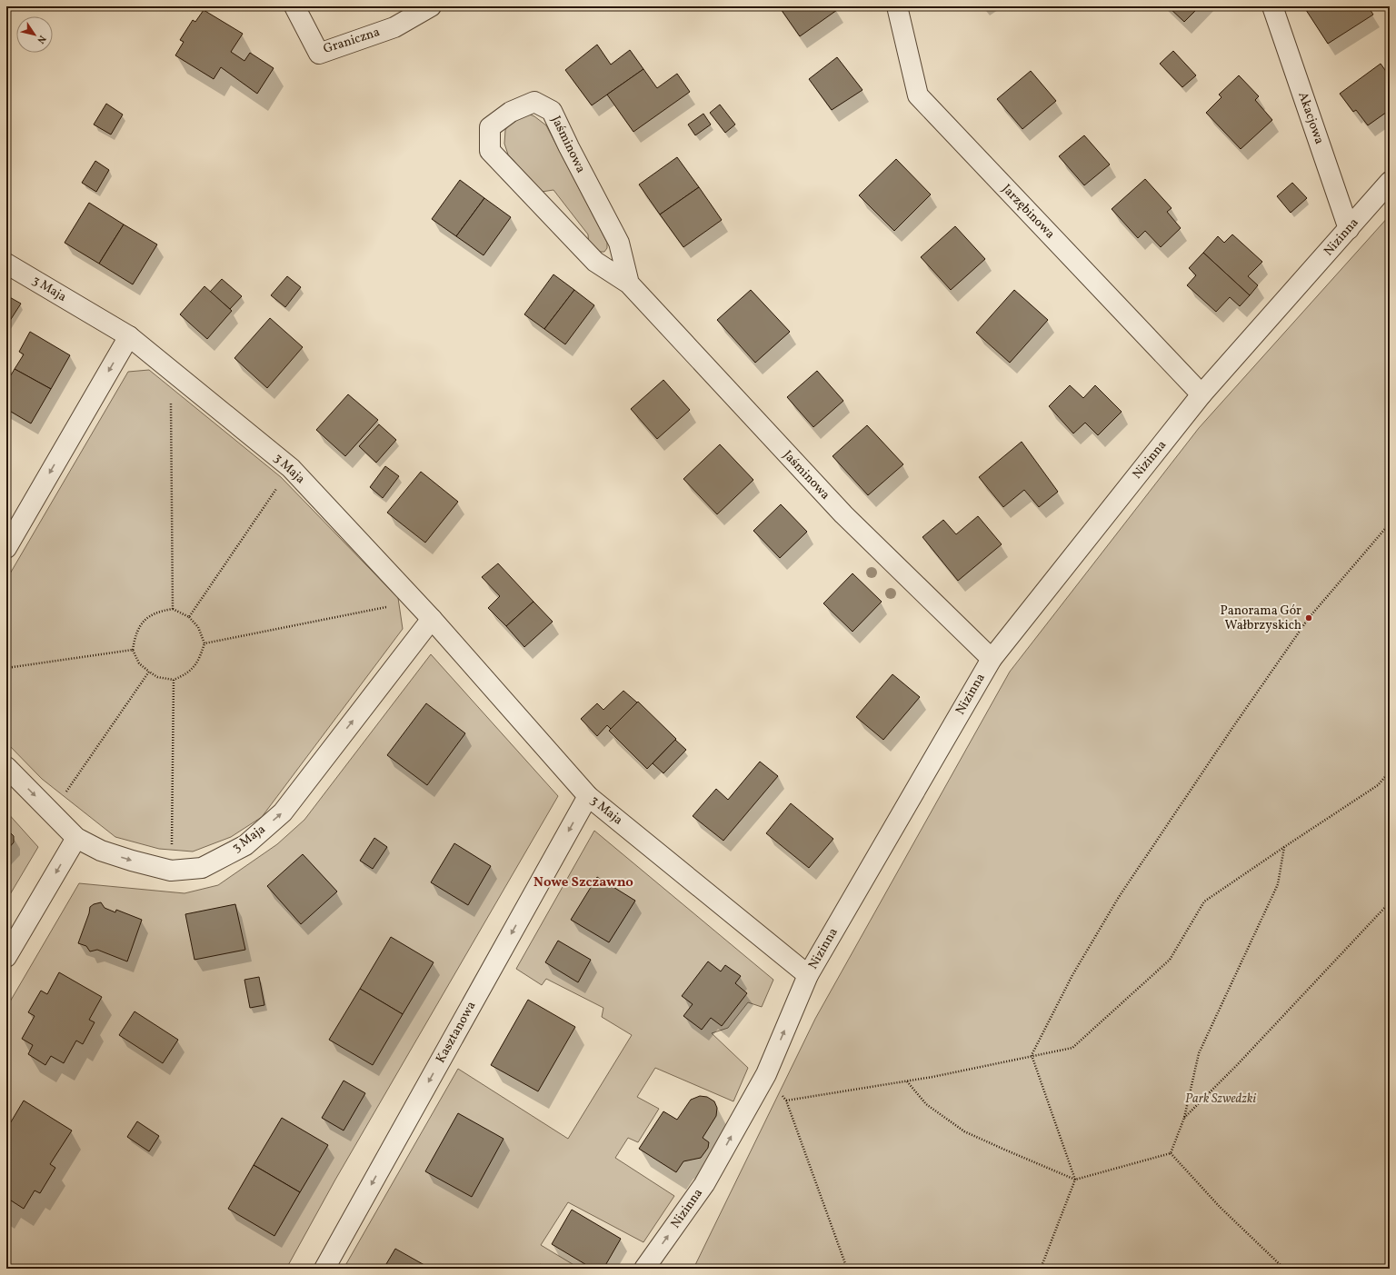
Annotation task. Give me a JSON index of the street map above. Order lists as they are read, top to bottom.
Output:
{
  "streets": {
    "street": [
      "Graniczna",
      "Akacjowa",
      "Jaśminowa",
      "Jarzębinowa",
      "Nizinna",
      "3 Maja",
      "Kasztanowa"
    ]
  },
  "crossings": [
    ["Akacjowa", "Nizinna"],
    ["Jaśminowa", "Nizinna"],
    ["Jarzębinowa", "Nizinna"],
    ["Nizinna", "3 Maja"],
    ["3 Maja", "Kasztanowa"]
  ],
  "one_way": ["Kasztanowa"],
  "districts": ["Nowe Szczawno"],
  "parks": ["Park Szwedzki"],
  "places": ["Panorama Gór Wałbrzyskich"],
  "north": "bottom right"
}
